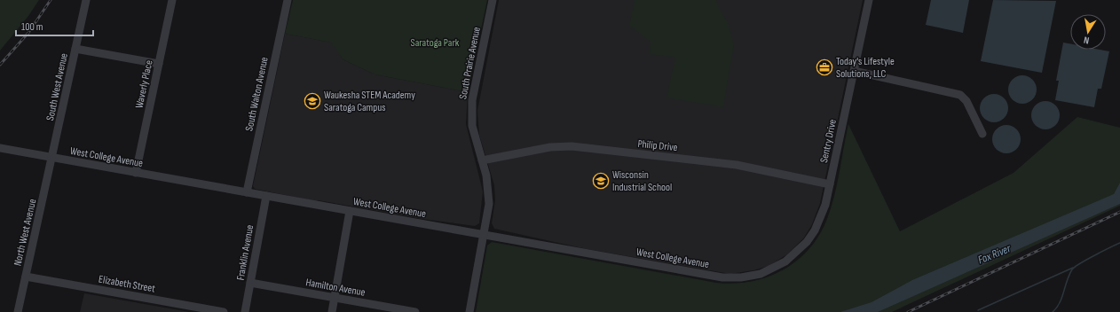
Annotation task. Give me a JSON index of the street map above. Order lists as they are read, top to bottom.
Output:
{
  "streets": {
    "street": [
      "South Prairie Avenue",
      "Waverly Place",
      "South West Avenue",
      "South Walton Avenue",
      "Sentry Drive",
      "Philip Drive",
      "West College Avenue",
      "North West Avenue",
      "Franklin Avenue",
      "Elizabeth Street",
      "Hamilton Avenue"
    ]
  },
  "crossings": [
    ["South Prairie Avenue", "Philip Drive"],
    ["South Prairie Avenue", "West College Avenue"],
    ["Waverly Place", "West College Avenue"],
    ["South West Avenue", "West College Avenue"],
    ["South West Avenue", "North West Avenue"],
    ["South Walton Avenue", "West College Avenue"],
    ["Sentry Drive", "Philip Drive"],
    ["Sentry Drive", "West College Avenue"],
    ["West College Avenue", "North West Avenue"],
    ["West College Avenue", "Franklin Avenue"],
    ["North West Avenue", "Elizabeth Street"],
    ["Franklin Avenue", "Hamilton Avenue"]
  ],
  "water": ["Fox River"],
  "parks": ["Saratoga Park"],
  "places": {
    "office": ["Today's Lifestyle Solutions, LLC"],
    "school or university": ["Waukesha STEM Academy Saratoga Campus", "Wisconsin Industrial School"]
  },
  "scale_bar": "100 m",
  "north": "bottom"
}
